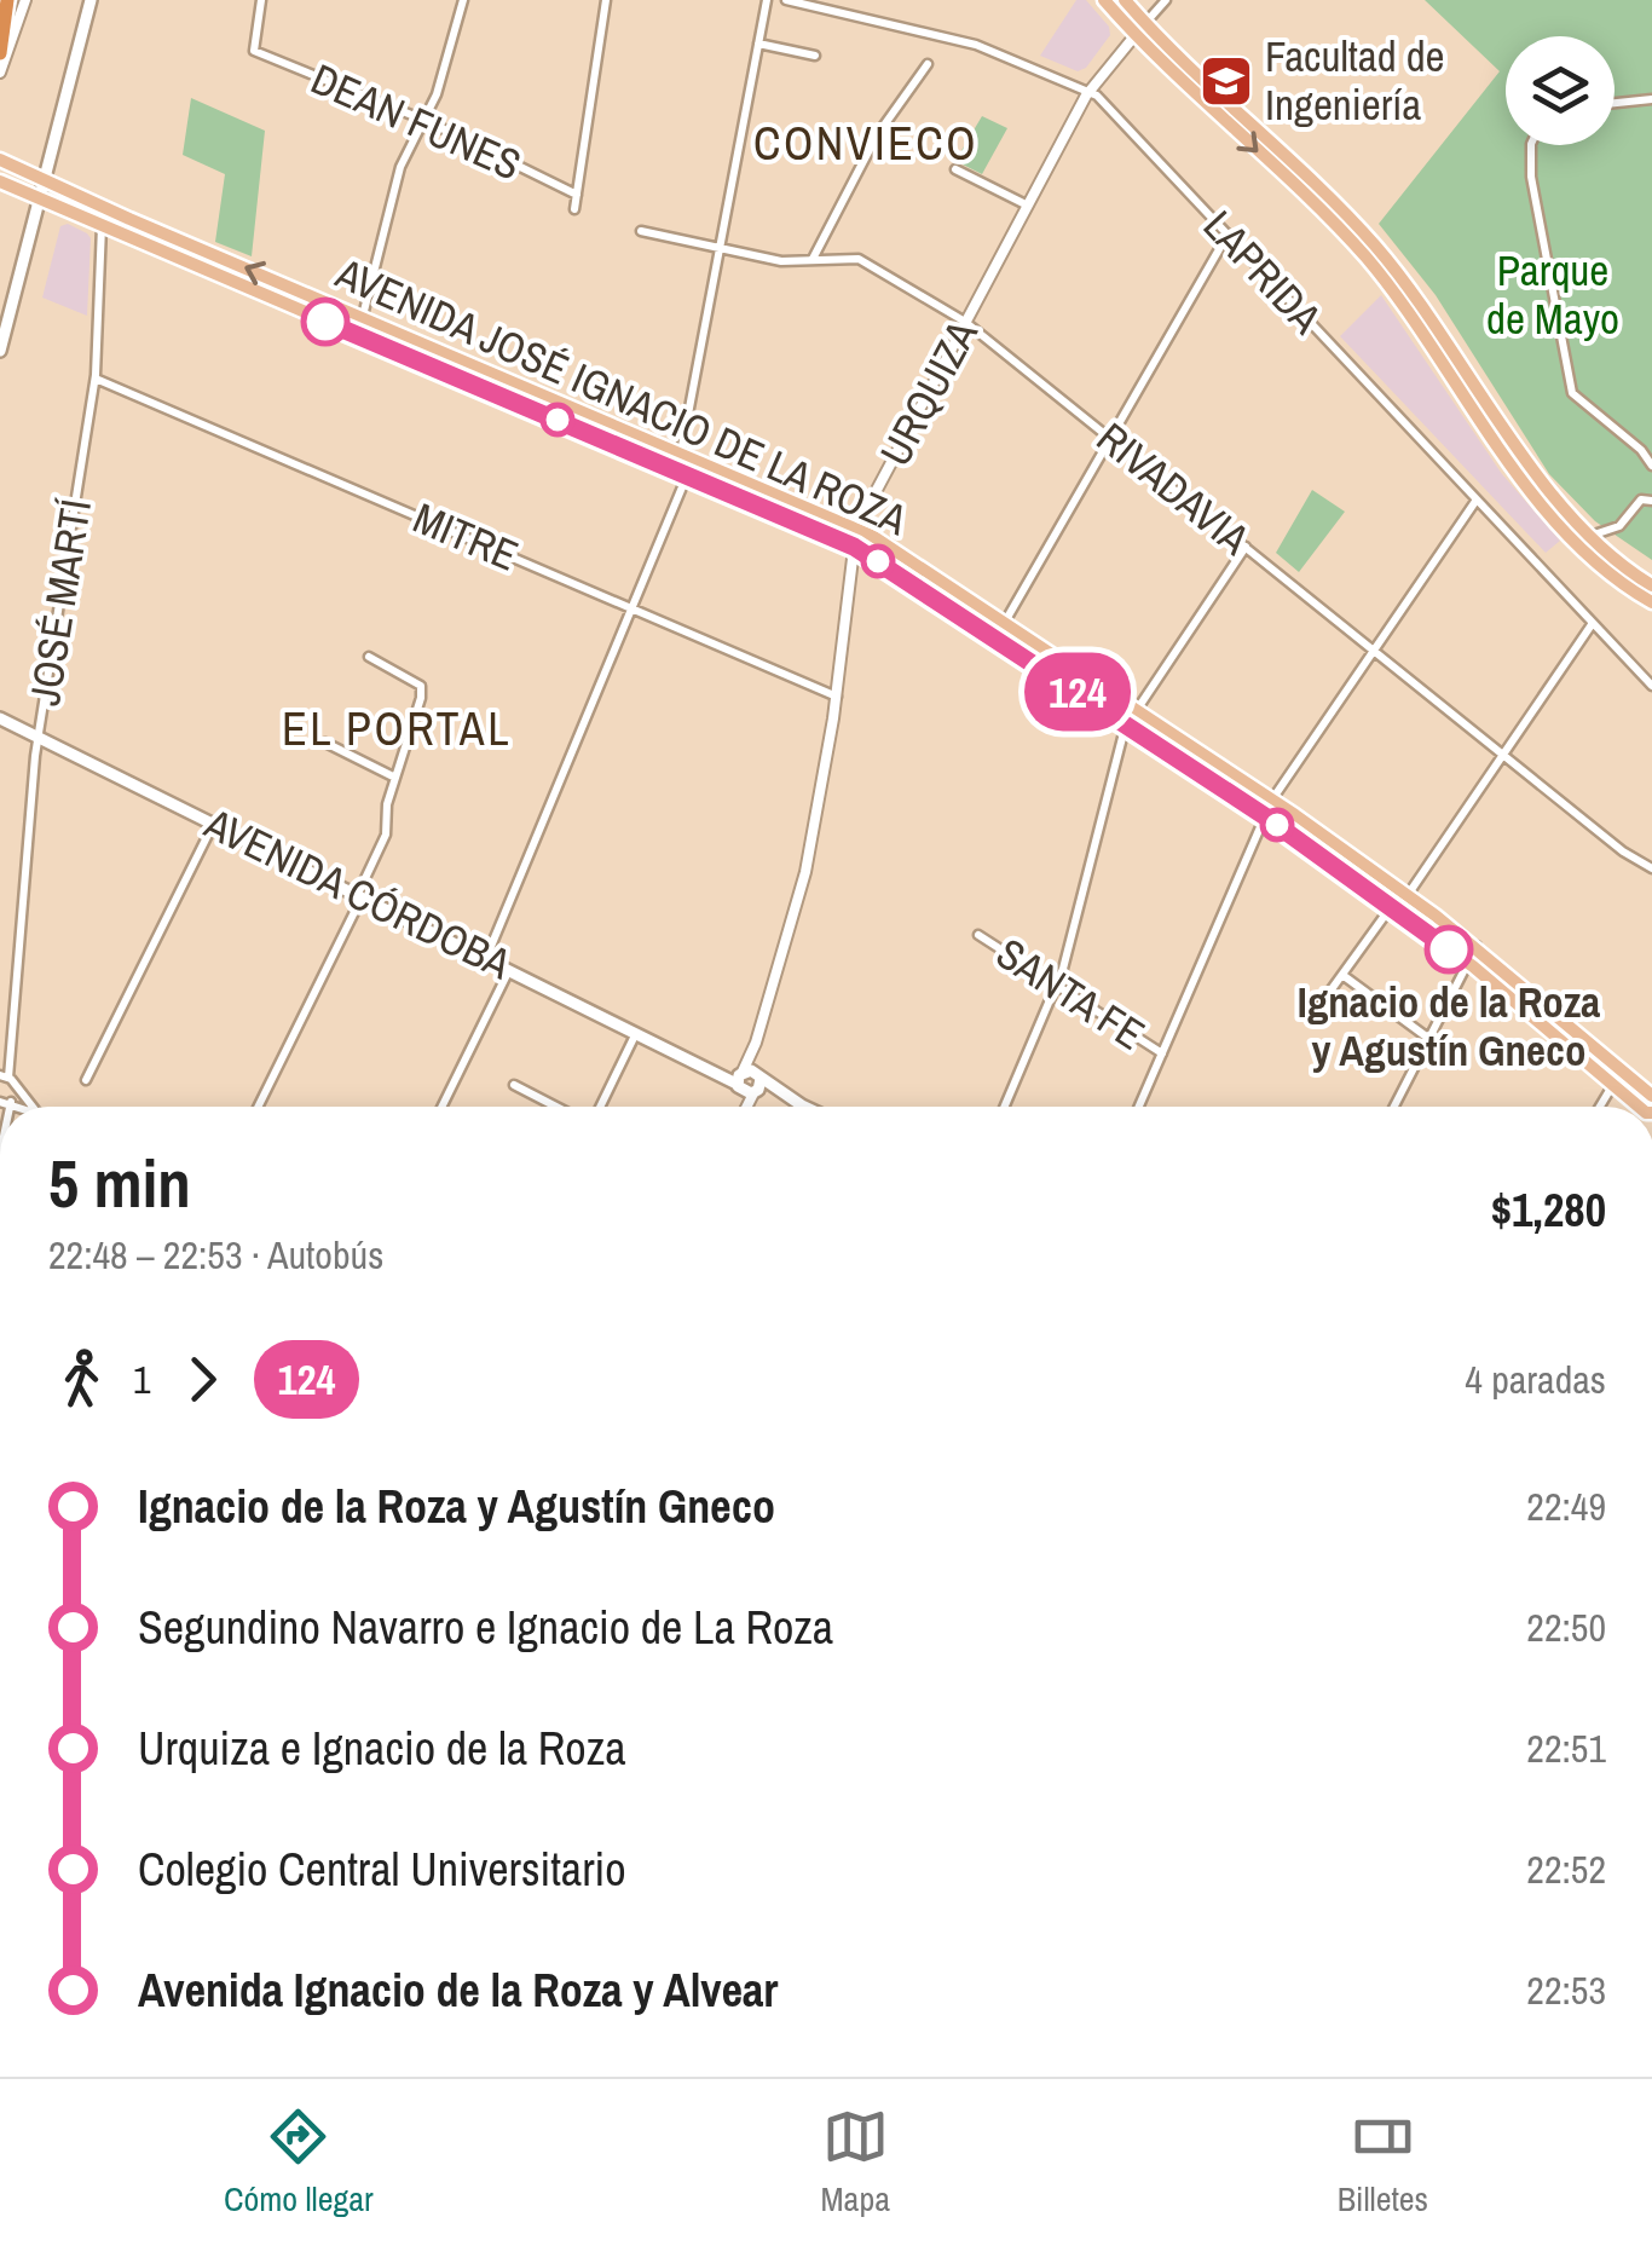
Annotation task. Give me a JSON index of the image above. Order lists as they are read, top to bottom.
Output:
{
  "streets": {
    "main road": ["AVENIDA JOSÉ IGNACIO DE LA ROZA", "AVENIDA CÓRDOBA"],
    "street": [
      "DEAN FUNES",
      "LAPRIDA",
      "URQUIZA",
      "RIVADAVIA",
      "MITRE",
      "JOSÉ MARTÍ",
      "SANTA FE"
    ]
  },
  "crossings": [
    ["LAPRIDA", "URQUIZA"],
    ["URQUIZA", "AVENIDA JOSÉ IGNACIO DE LA ROZA"],
    ["URQUIZA", "RIVADAVIA"],
    ["URQUIZA", "MITRE"],
    ["URQUIZA", "AVENIDA CÓRDOBA"],
    ["AVENIDA JOSÉ IGNACIO DE LA ROZA", "JOSÉ MARTÍ"],
    ["MITRE", "JOSÉ MARTÍ"],
    ["JOSÉ MARTÍ", "AVENIDA CÓRDOBA"]
  ],
  "districts": ["CONVIECO", "EL PORTAL"],
  "parks": ["Parque de Mayo"],
  "places": {
    "school or university": ["Facultad de Ingeniería"],
    "other": ["Ignacio de la Roza y Agustín Gneco"]
  },
  "lines": ["bus line 124"],
  "page": {
    "on_map": "124",
    "heading": ["5 min", "22:48 – 22:53 · Autobús", "$1,280"],
    "legs": ["1", "124", "4 paradas"],
    "list": [
      {
        "name": "Ignacio de la Roza y Agustín Gneco",
        "value": "22:49"
      },
      {
        "name": "Segundino Navarro e Ignacio de La Roza",
        "value": "22:50"
      },
      {
        "name": "Urquiza e Ignacio de la Roza",
        "value": "22:51"
      },
      {
        "name": "Colegio Central Universitario",
        "value": "22:52"
      },
      {
        "name": "Avenida Ignacio de la Roza y Alvear",
        "value": "22:53"
      }
    ],
    "tabs": ["Cómo llegar", "Mapa", "Billetes"]
  }
}
